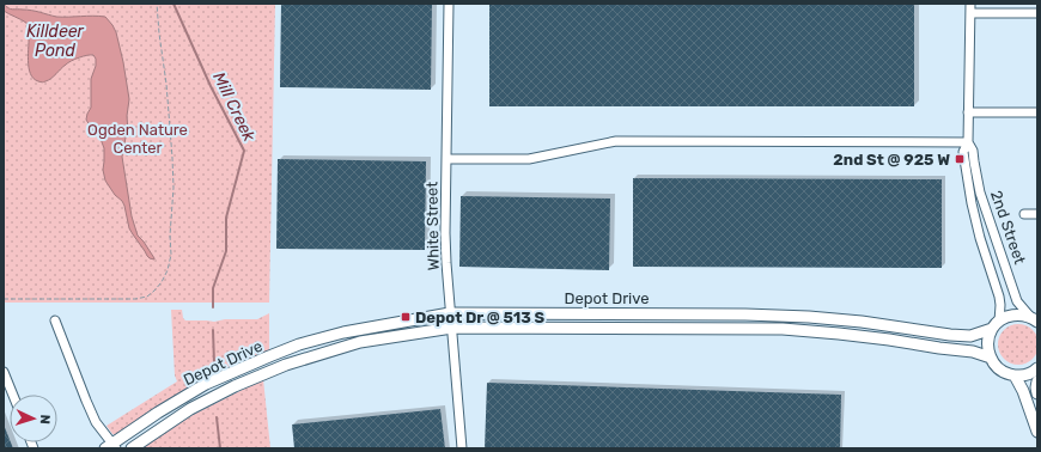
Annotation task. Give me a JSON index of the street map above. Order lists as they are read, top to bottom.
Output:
{
  "streets": {
    "main road": ["Depot Drive"],
    "street": ["White Street", "2nd Street"]
  },
  "crossings": [
    ["White Street", "Depot Drive"],
    ["2nd Street", "Depot Drive"]
  ],
  "water": ["Killdeer Pond", "Mill Creek"],
  "parks": ["Ogden Nature Center"],
  "places": {
    "transit": ["2nd St @ 925 W", "Depot Dr @ 513 S"]
  },
  "north": "right"
}
